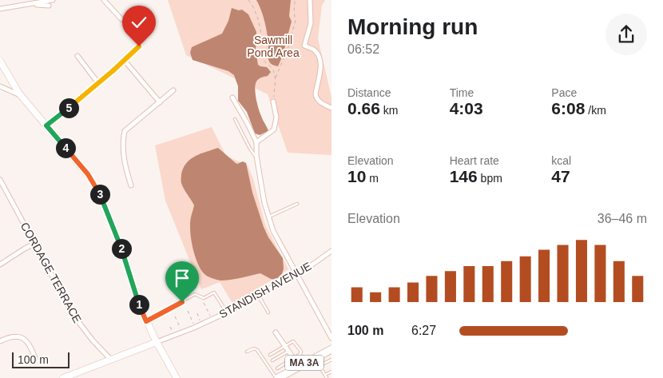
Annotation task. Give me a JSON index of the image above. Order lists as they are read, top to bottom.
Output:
{
  "streets": {
    "main road": ["STANDISH AVENUE", "MA 3A"],
    "street": ["CORDAGE TERRACE"]
  },
  "crossings": [
    ["CORDAGE TERRACE", "STANDISH AVENUE"]
  ],
  "parks": ["Sawmill Pond Area"],
  "scale_bar": "100 m",
  "page": {
    "heading": ["Morning run", "06:52"],
    "stats": [
      ["Distance", "0.66 km"],
      ["Time", "4:03"],
      ["Pace", "6:08 /km"],
      ["Elevation", "10 m"],
      ["Heart rate", "146 bpm"],
      ["kcal", "47"]
    ],
    "pins": [
      "5",
      "4",
      "3",
      "2",
      "1"
    ],
    "chart": ["Elevation", "36–46 m"],
    "list": [
      {
        "name": "100 m",
        "note": "6:27"
      }
    ],
    "scale": "100 m"
  }
}
